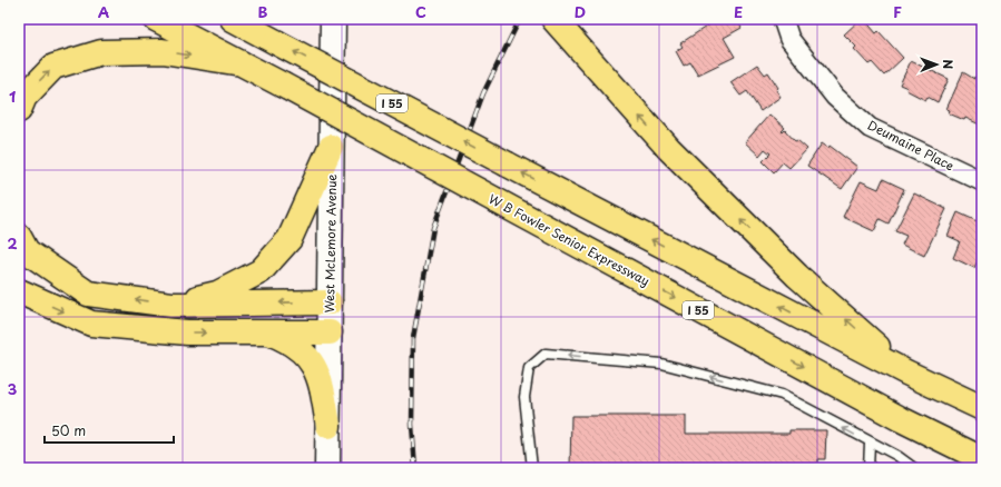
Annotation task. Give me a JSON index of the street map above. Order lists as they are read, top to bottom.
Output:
{
  "streets": {
    "highway": ["I 55", "W B Fowler Senior Expressway"],
    "main road": ["West McLemore Avenue"],
    "street": ["Deumaine Place"]
  },
  "scale_bar": "50 m",
  "north": "right",
  "grid": {
    "columns": [
      "A",
      "B",
      "C",
      "D",
      "E",
      "F"
    ],
    "rows": ["1", "2", "3"]
  }
}
